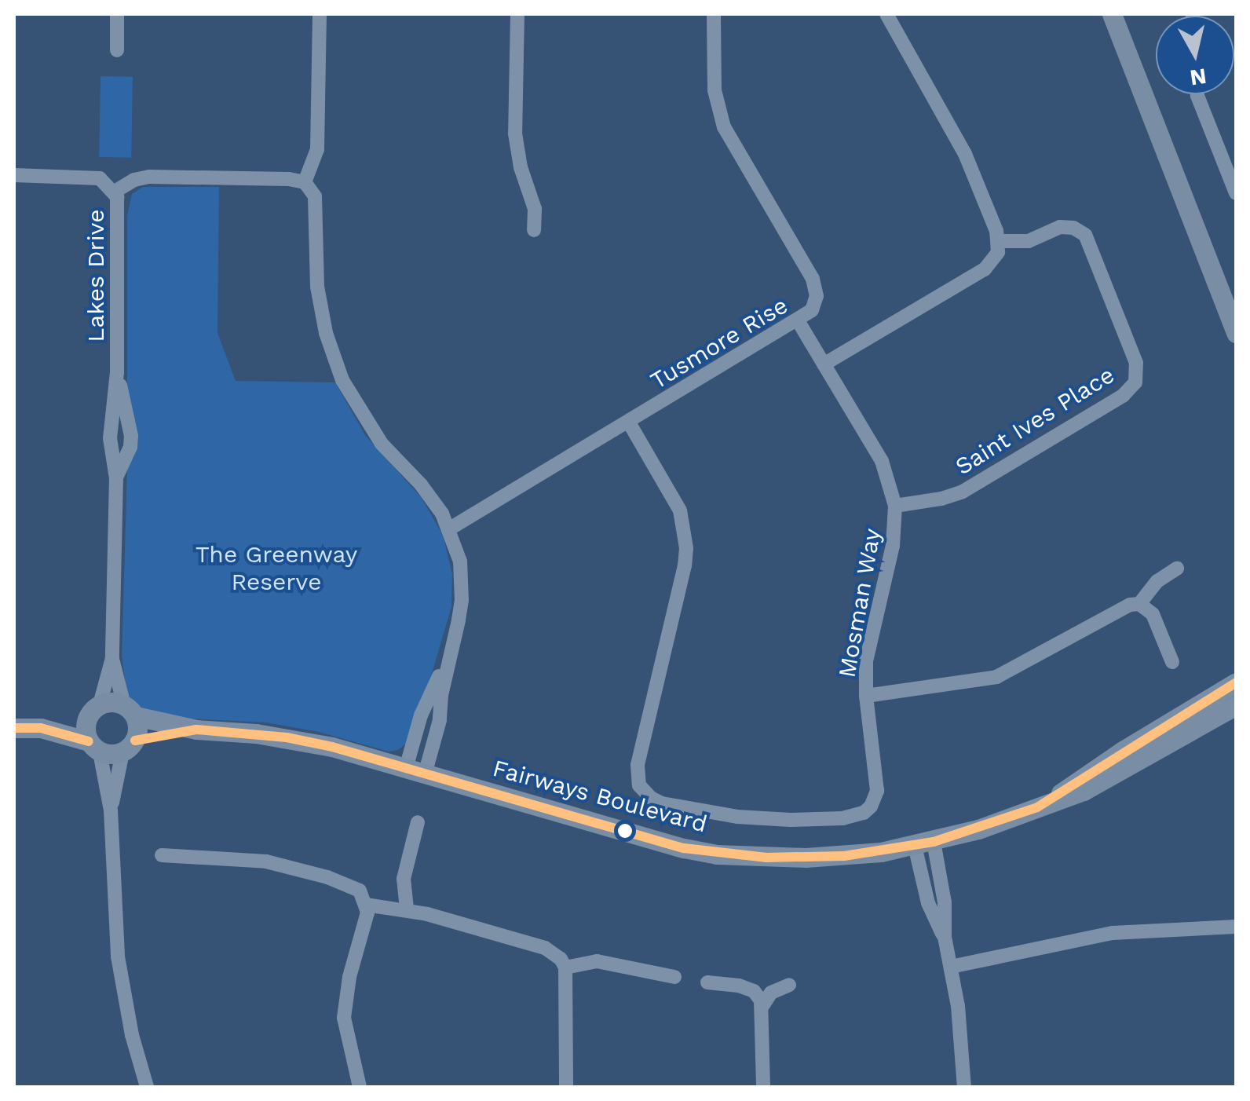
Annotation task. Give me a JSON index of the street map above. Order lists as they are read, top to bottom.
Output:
{
  "streets": {
    "street": [
      "Lakes Drive",
      "Tusmore Rise",
      "Saint Ives Place",
      "Mosman Way",
      "Fairways Boulevard"
    ]
  },
  "crossings": [
    ["Lakes Drive", "Fairways Boulevard"],
    ["Tusmore Rise", "Mosman Way"],
    ["Saint Ives Place", "Mosman Way"]
  ],
  "parks": ["The Greenway Reserve"],
  "north": "bottom"
}
